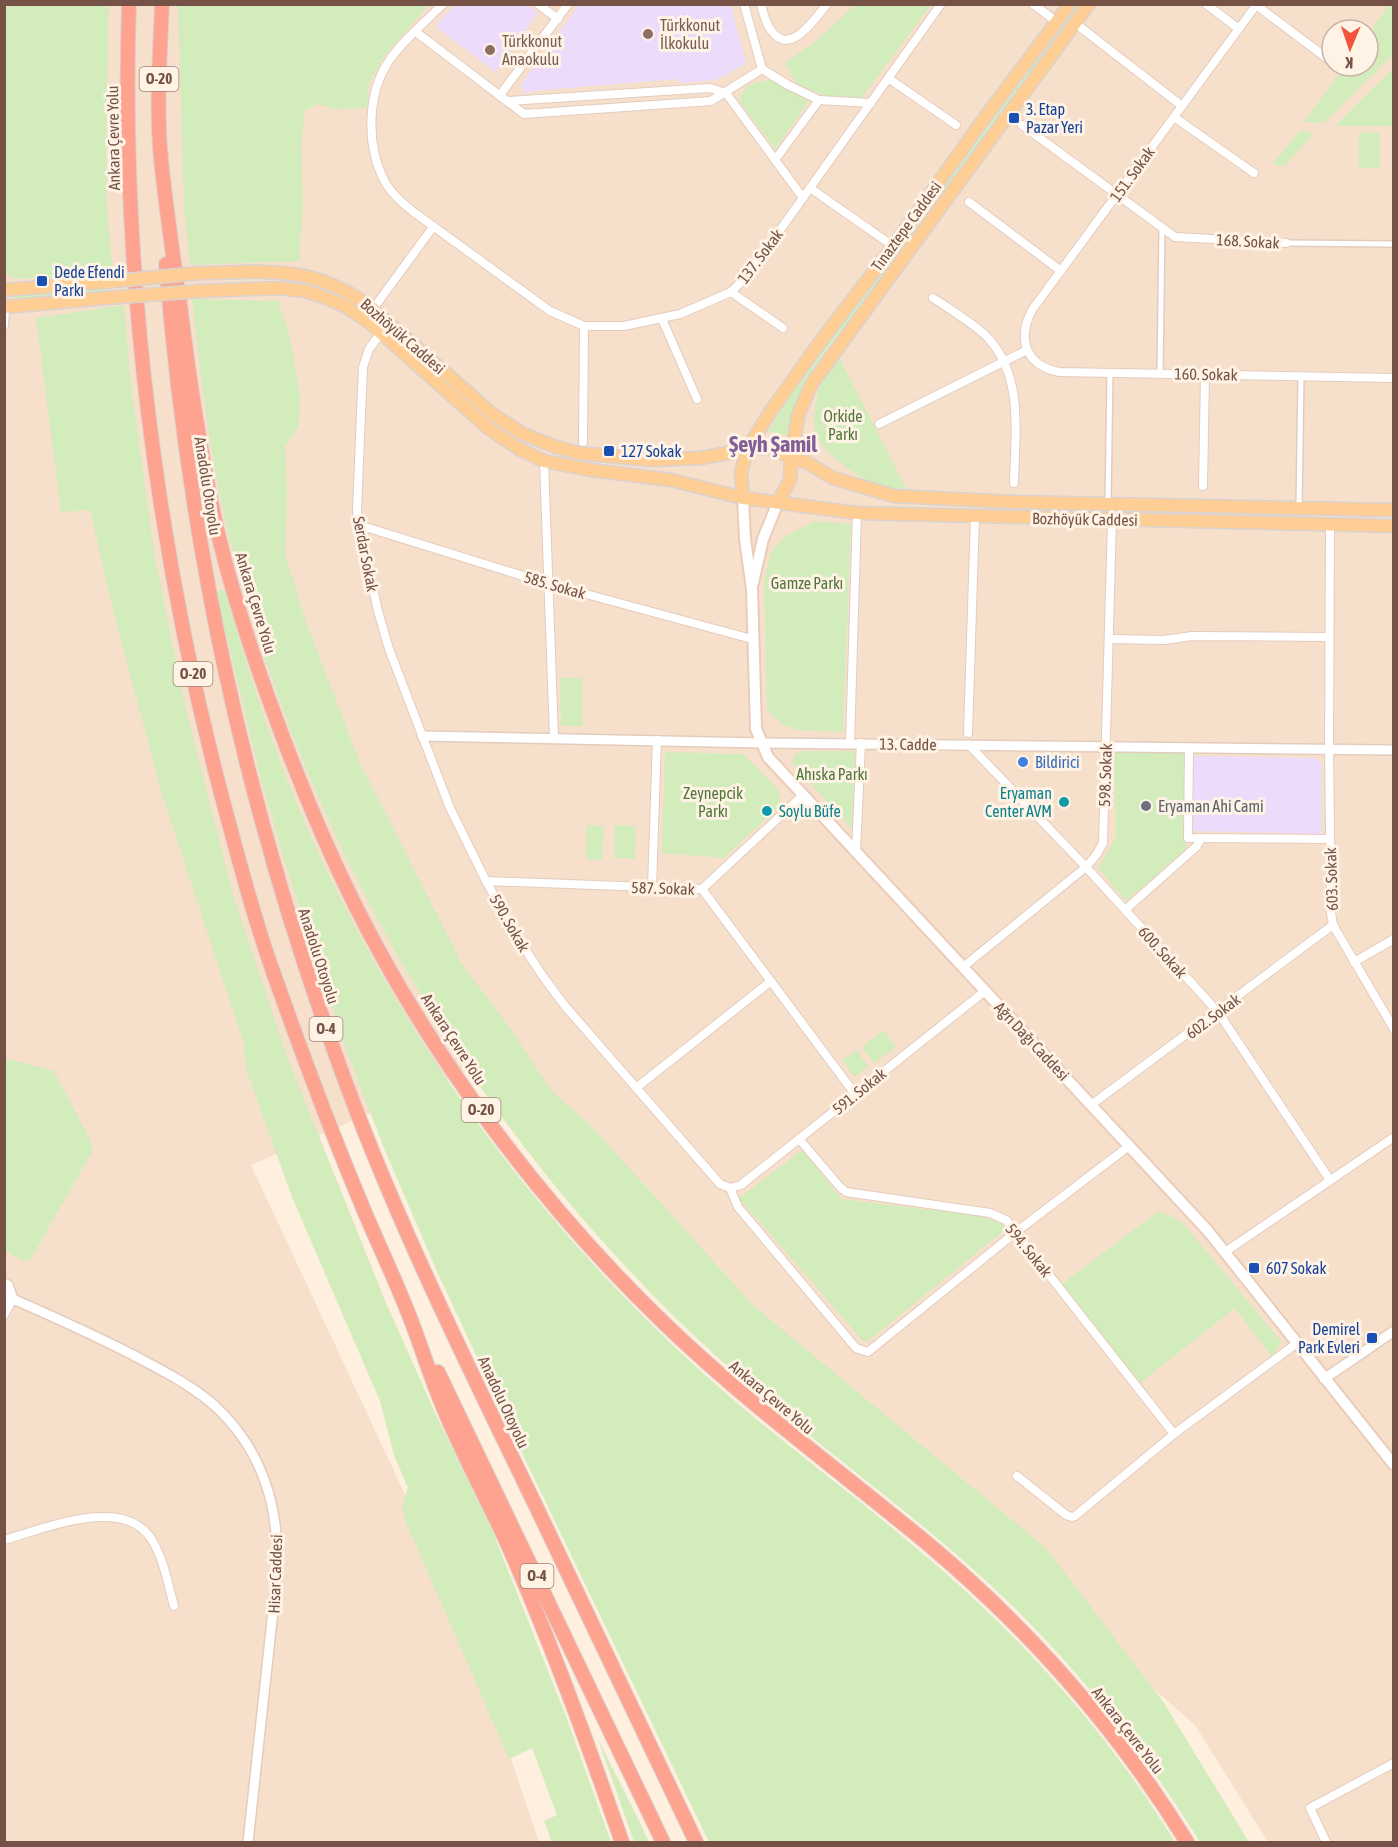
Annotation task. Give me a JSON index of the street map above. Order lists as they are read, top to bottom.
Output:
{
  "streets": {
    "highway": [
      "O-20",
      "Ankara Çevre Yolu",
      "Anadolu Otoyolu",
      "O-4"
    ],
    "main road": ["Tınaztepe Caddesi", "Bozhöyük Caddesi", "Ağrı Dağı Caddesi"],
    "street": [
      "151. Sokak",
      "168. Sokak",
      "137. Sokak",
      "160. Sokak",
      "Serdar Sokak",
      "585. Sokak",
      "13. Cadde",
      "598. Sokak",
      "603. Sokak",
      "587. Sokak",
      "590. Sokak",
      "600. Sokak",
      "602. Sokak",
      "591. Sokak",
      "594. Sokak",
      "Hisar Caddesi"
    ]
  },
  "crossings": [
    ["Ankara Çevre Yolu", "Anadolu Otoyolu"],
    ["Ankara Çevre Yolu", "O-4"],
    ["151. Sokak", "168. Sokak"],
    ["151. Sokak", "160. Sokak"],
    ["Tınaztepe Caddesi", "Bozhöyük Caddesi"],
    ["Tınaztepe Caddesi", "Ağrı Dağı Caddesi"],
    ["Bozhöyük Caddesi", "Serdar Sokak"],
    ["Bozhöyük Caddesi", "598. Sokak"],
    ["Bozhöyük Caddesi", "603. Sokak"],
    ["Bozhöyük Caddesi", "Ağrı Dağı Caddesi"],
    ["Serdar Sokak", "585. Sokak"],
    ["Serdar Sokak", "13. Cadde"],
    ["Serdar Sokak", "590. Sokak"],
    ["585. Sokak", "Ağrı Dağı Caddesi"],
    ["13. Cadde", "598. Sokak"],
    ["13. Cadde", "603. Sokak"],
    ["13. Cadde", "590. Sokak"],
    ["13. Cadde", "600. Sokak"],
    ["13. Cadde", "Ağrı Dağı Caddesi"],
    ["598. Sokak", "600. Sokak"],
    ["598. Sokak", "Ağrı Dağı Caddesi"],
    ["603. Sokak", "602. Sokak"],
    ["587. Sokak", "590. Sokak"],
    ["587. Sokak", "Ağrı Dağı Caddesi"],
    ["590. Sokak", "591. Sokak"],
    ["600. Sokak", "602. Sokak"],
    ["602. Sokak", "Ağrı Dağı Caddesi"],
    ["Ağrı Dağı Caddesi", "591. Sokak"],
    ["591. Sokak", "594. Sokak"]
  ],
  "districts": ["Şeyh Şamil"],
  "parks": [
    "Orkide Parkı",
    "Gamze Parkı",
    "Ahıska Parkı",
    "Zeynepcik Parkı"
  ],
  "places": {
    "other": [
      "Türkkonut İlkokulu",
      "Türkkonut Anaokulu",
      "Bildirici",
      "Eryaman Center AVM",
      "Eryaman Ahi Cami",
      "Soylu Büfe"
    ],
    "transit": [
      "3. Etap Pazar Yeri",
      "Dede Efendi Parkı",
      "127 Sokak",
      "607 Sokak",
      "Demirel Park Evleri"
    ]
  },
  "north": "bottom"
}
